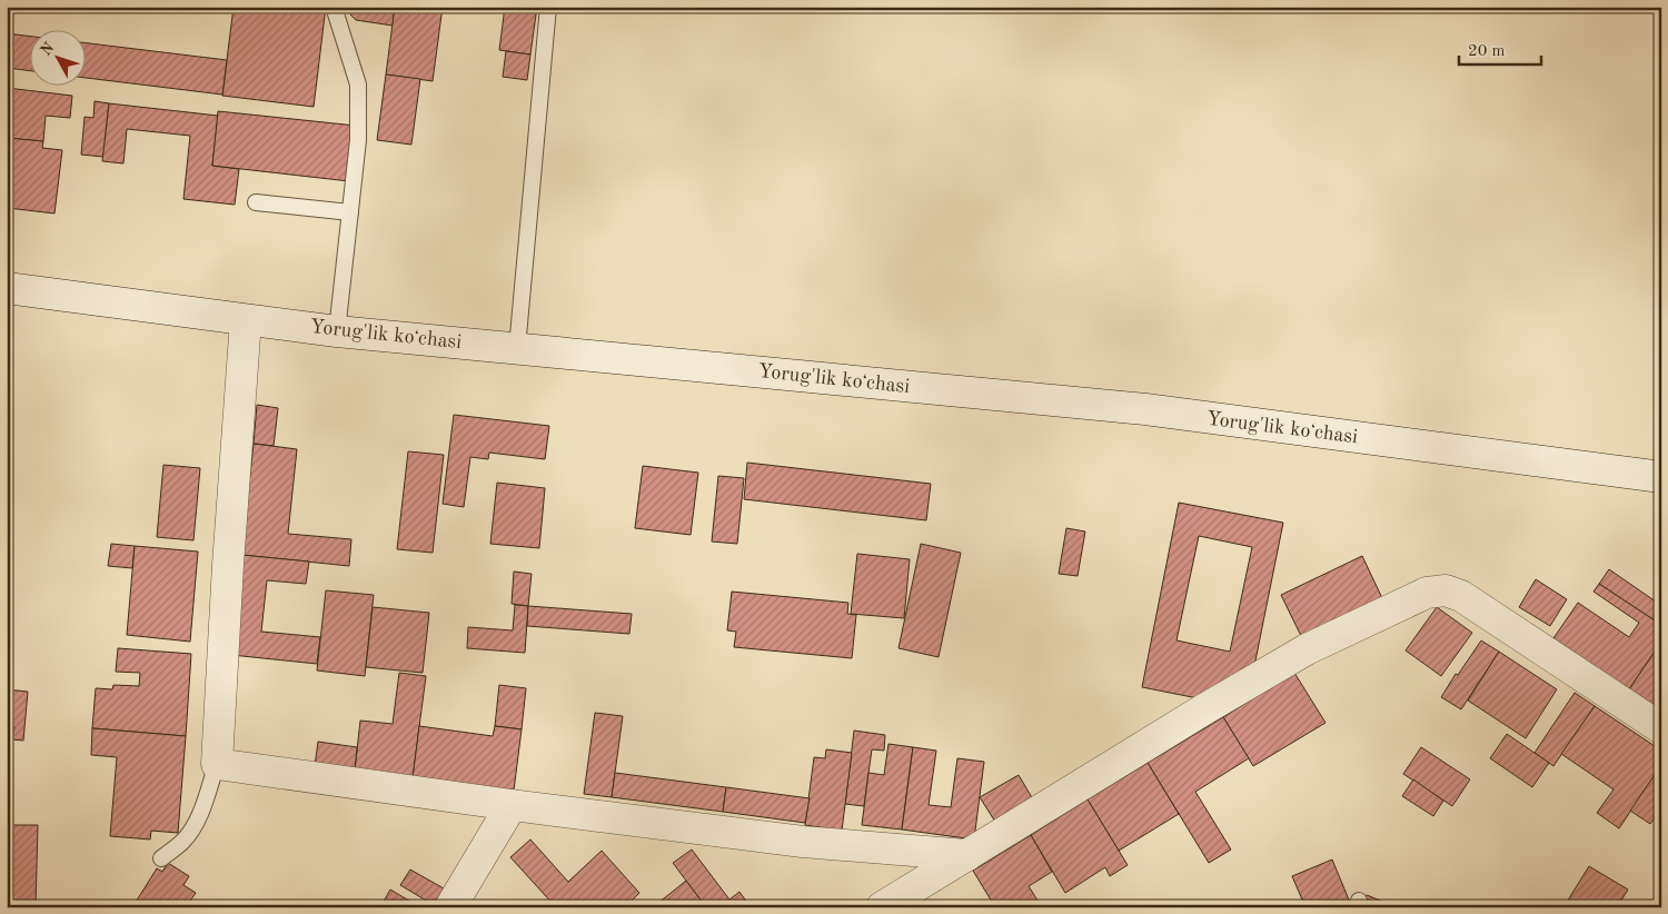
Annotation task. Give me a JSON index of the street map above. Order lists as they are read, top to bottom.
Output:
{
  "streets": {
    "street": ["Yorug'lik koʻchasi"]
  },
  "scale_bar": "20 m",
  "north": "top left"
}
